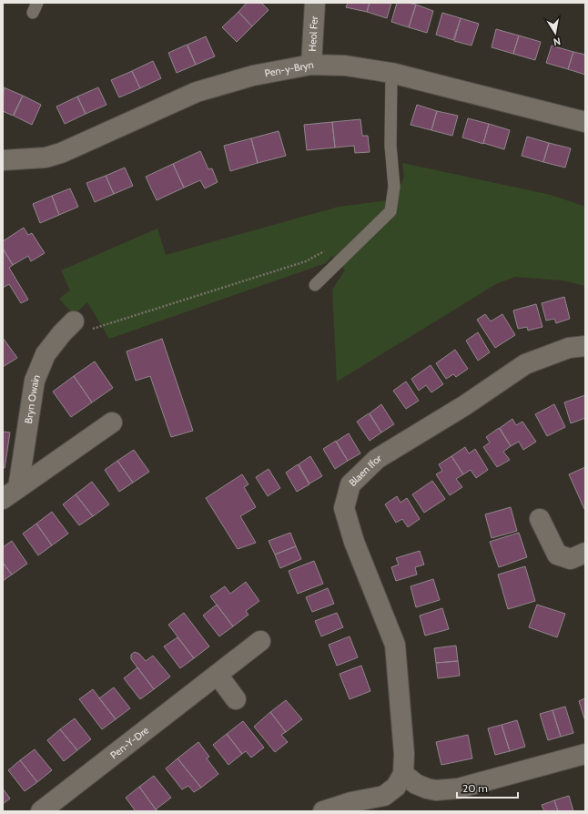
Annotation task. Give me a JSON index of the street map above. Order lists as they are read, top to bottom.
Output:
{
  "streets": {
    "street": [
      "Heol Fer",
      "Pen-y-Bryn",
      "Bryn Owain",
      "Blaen Ifor",
      "Pen-Y-Dre"
    ]
  },
  "crossings": [
    ["Heol Fer", "Pen-y-Bryn"]
  ],
  "scale_bar": "20 m",
  "north": "bottom"
}
